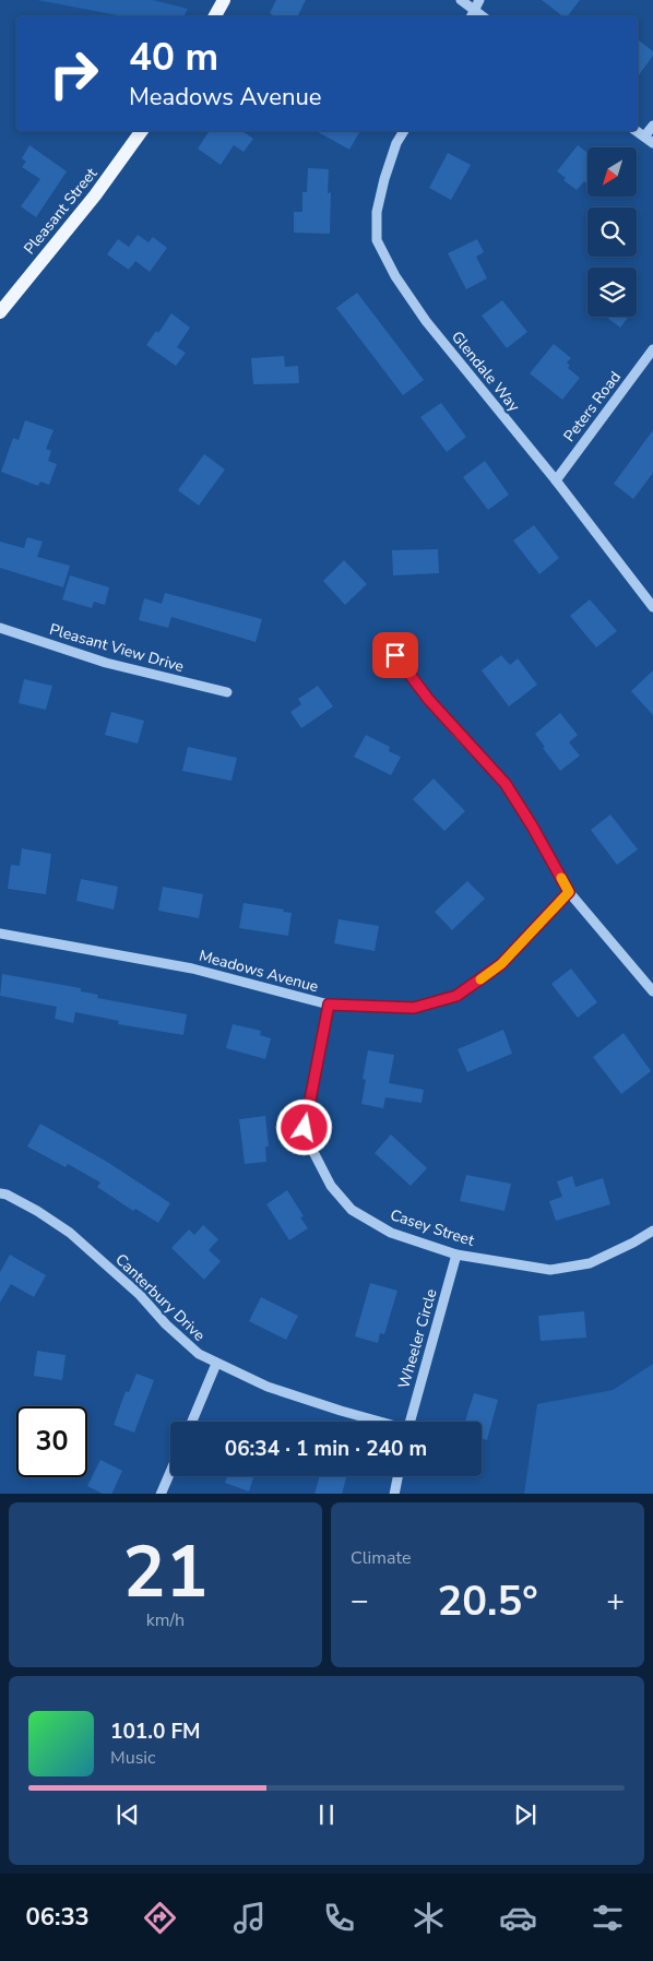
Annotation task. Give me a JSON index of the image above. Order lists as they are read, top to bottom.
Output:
{
  "streets": {
    "main road": ["Pleasant Street"],
    "street": [
      "Glendale Way",
      "Peters Road",
      "Pleasant View Drive",
      "Meadows Avenue",
      "Casey Street",
      "Canterbury Drive",
      "Wheeler Circle"
    ]
  },
  "crossings": [
    ["Glendale Way", "Peters Road"],
    ["Meadows Avenue", "Casey Street"],
    ["Casey Street", "Wheeler Circle"]
  ],
  "north": "bottom left",
  "page": {
    "turn": ["40 m", "Meadows Avenue"],
    "limit": "30",
    "trip": "06:34 · 1 min · 240 m",
    "tile": [
      ["21", "km/h"],
      "Climate"
    ],
    "heat": ["−", "20.5°", "+"],
    "song": ["101.0 FM", "Music"],
    "tabs": "06:33"
  }
}
